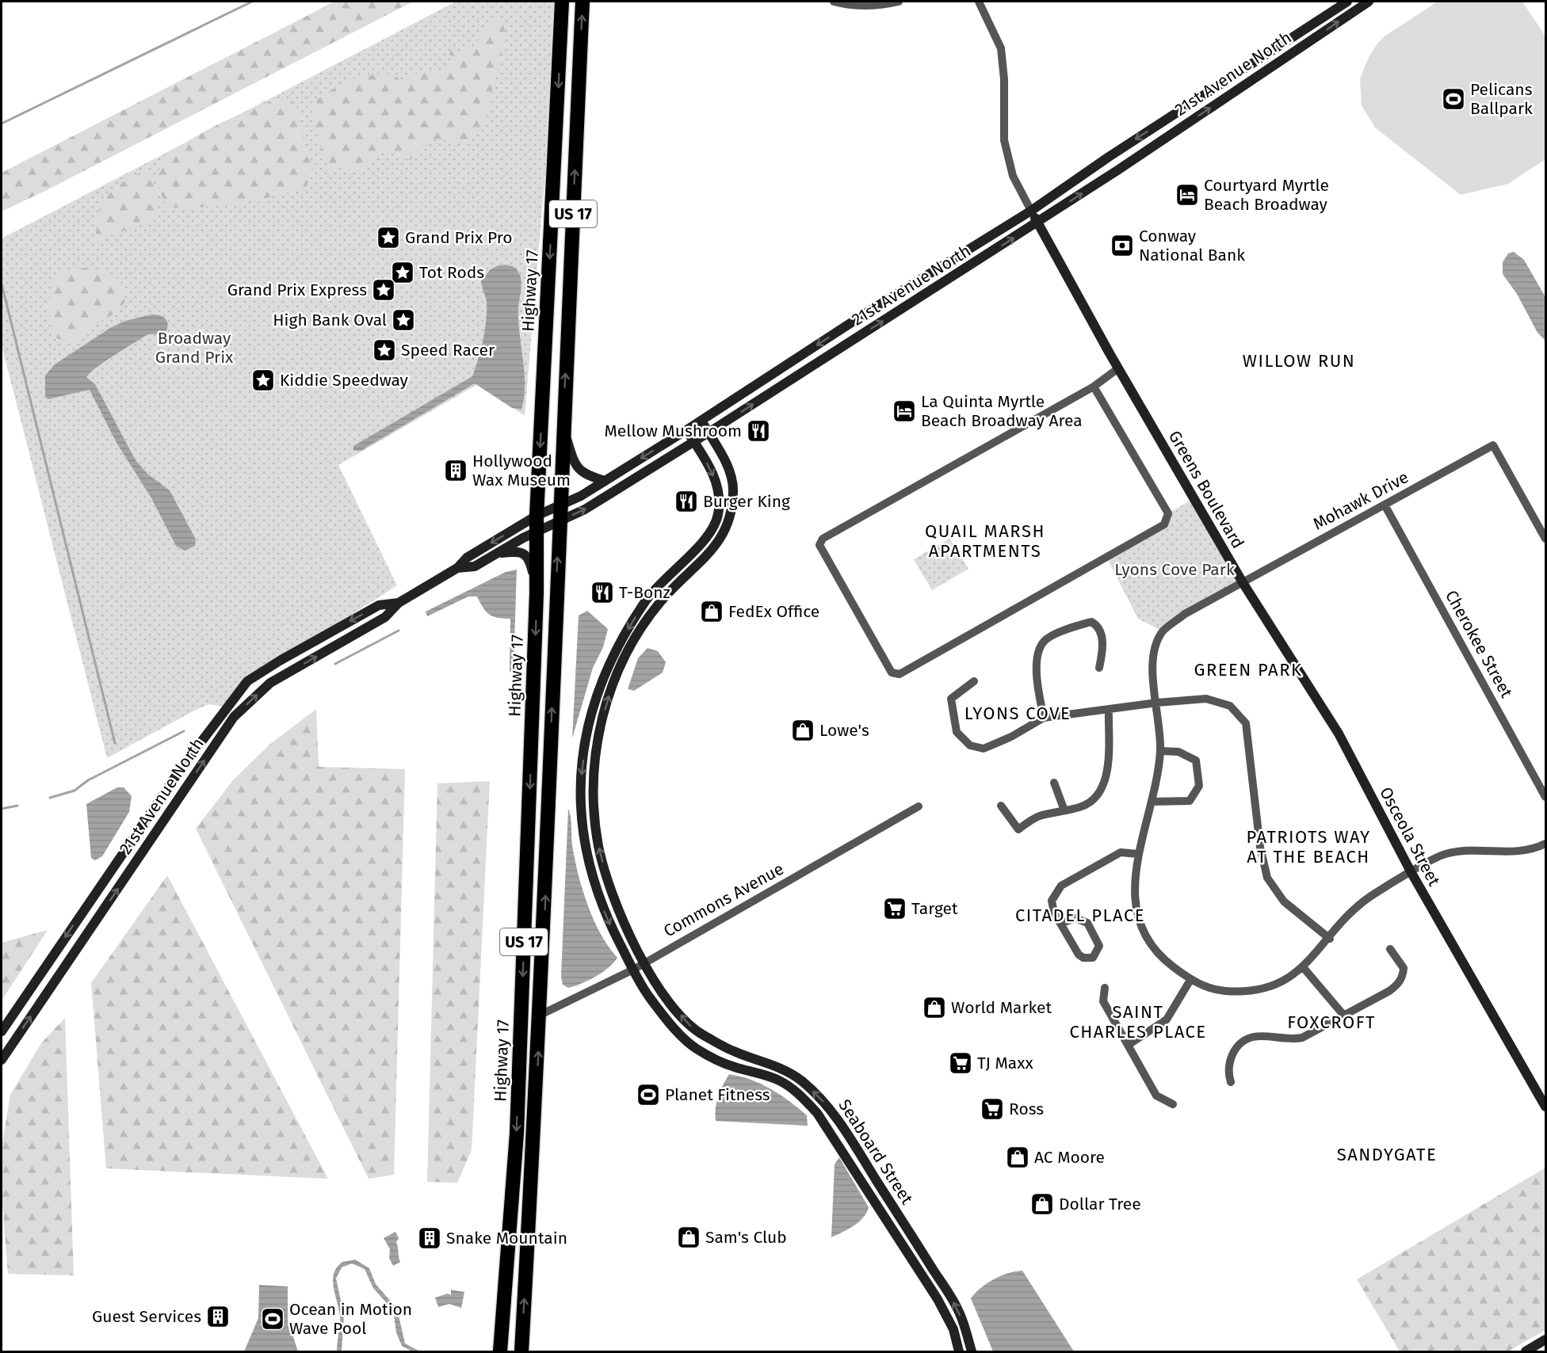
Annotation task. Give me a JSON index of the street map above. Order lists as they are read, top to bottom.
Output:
{
  "streets": {
    "highway": ["US 17", "Highway 17"],
    "street": [
      "21st Avenue North",
      "Greens Boulevard",
      "Mohawk Drive",
      "Cherokee Street",
      "Osceola Street",
      "Commons Avenue",
      "Seaboard Street"
    ]
  },
  "crossings": [
    ["21st Avenue North", "US 17"],
    ["21st Avenue North", "Highway 17"],
    ["21st Avenue North", "Greens Boulevard"],
    ["21st Avenue North", "Seaboard Street"],
    ["US 17", "Commons Avenue"],
    ["Greens Boulevard", "Mohawk Drive"],
    ["Greens Boulevard", "Osceola Street"],
    ["Mohawk Drive", "Cherokee Street"],
    ["Mohawk Drive", "Osceola Street"],
    ["Commons Avenue", "Seaboard Street"]
  ],
  "districts": [
    "WILLOW RUN",
    "QUAIL MARSH APARTMENTS",
    "GREEN PARK",
    "LYONS COVE",
    "PATRIOTS WAY AT THE BEACH",
    "CITADEL PLACE",
    "SAINT CHARLES PLACE",
    "FOXCROFT",
    "SANDYGATE"
  ],
  "parks": ["Broadway Grand Prix", "Lyons Cove Park"],
  "places": {
    "sports": ["Pelicans Ballpark", "Planet Fitness", "Ocean in Motion Wave Pool"],
    "hotel": ["Courtyard Myrtle Beach Broadway", "La Quinta Myrtle Beach Broadway Area"],
    "place": [
      "Grand Prix Pro",
      "Tot Rods",
      "Grand Prix Express",
      "High Bank Oval",
      "Speed Racer",
      "Kiddie Speedway"
    ],
    "bank": ["Conway National Bank"],
    "restaurant": ["Mellow Mushroom", "Burger King", "T-Bonz"],
    "building": ["Hollywood Wax Museum", "Snake Mountain", "Guest Services"],
    "shop": [
      "FedEx Office",
      "Lowe's",
      "World Market",
      "AC Moore",
      "Dollar Tree",
      "Sam's Club"
    ],
    "supermarket": ["Target", "TJ Maxx", "Ross"]
  }
}
